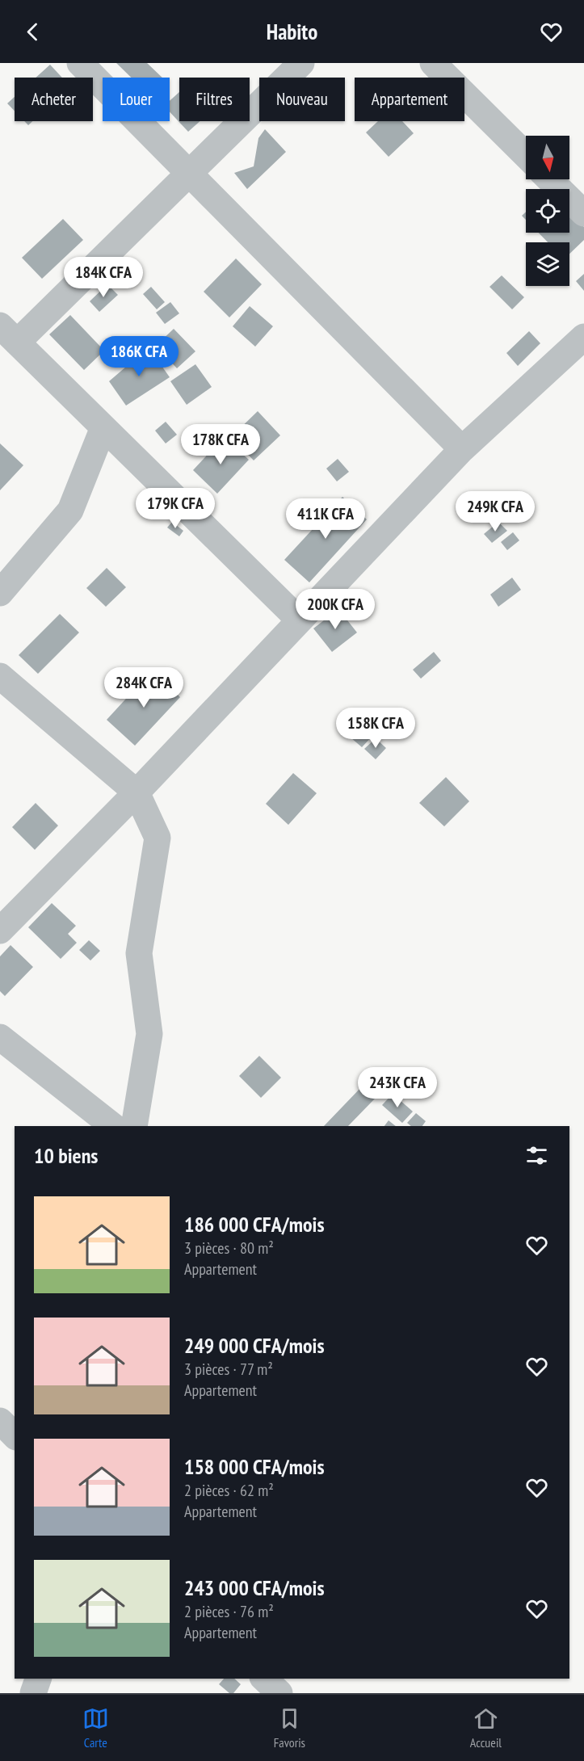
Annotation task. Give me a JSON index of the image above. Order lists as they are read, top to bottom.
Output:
{
  "north": "bottom",
  "page": {
    "header": "Habito",
    "chip": [
      "Acheter",
      "Louer",
      "Filtres",
      "Nouveau",
      "Appartement"
    ],
    "price": [
      "184K CFA",
      "186K CFA",
      "178K CFA",
      "179K CFA",
      "249K CFA",
      "411K CFA",
      "200K CFA",
      "284K CFA",
      "158K CFA",
      "243K CFA"
    ],
    "heading": "10 biens",
    "list": [
      {
        "name": "186 000 CFA/mois",
        "note": "3 pièces · 80 m² · Appartement"
      },
      {
        "name": "249 000 CFA/mois",
        "note": "3 pièces · 77 m² · Appartement"
      },
      {
        "name": "158 000 CFA/mois",
        "note": "2 pièces · 62 m² · Appartement"
      },
      {
        "name": "243 000 CFA/mois",
        "note": "2 pièces · 76 m² · Appartement"
      }
    ],
    "tabs": ["Carte", "Favoris", "Accueil"]
  }
}
